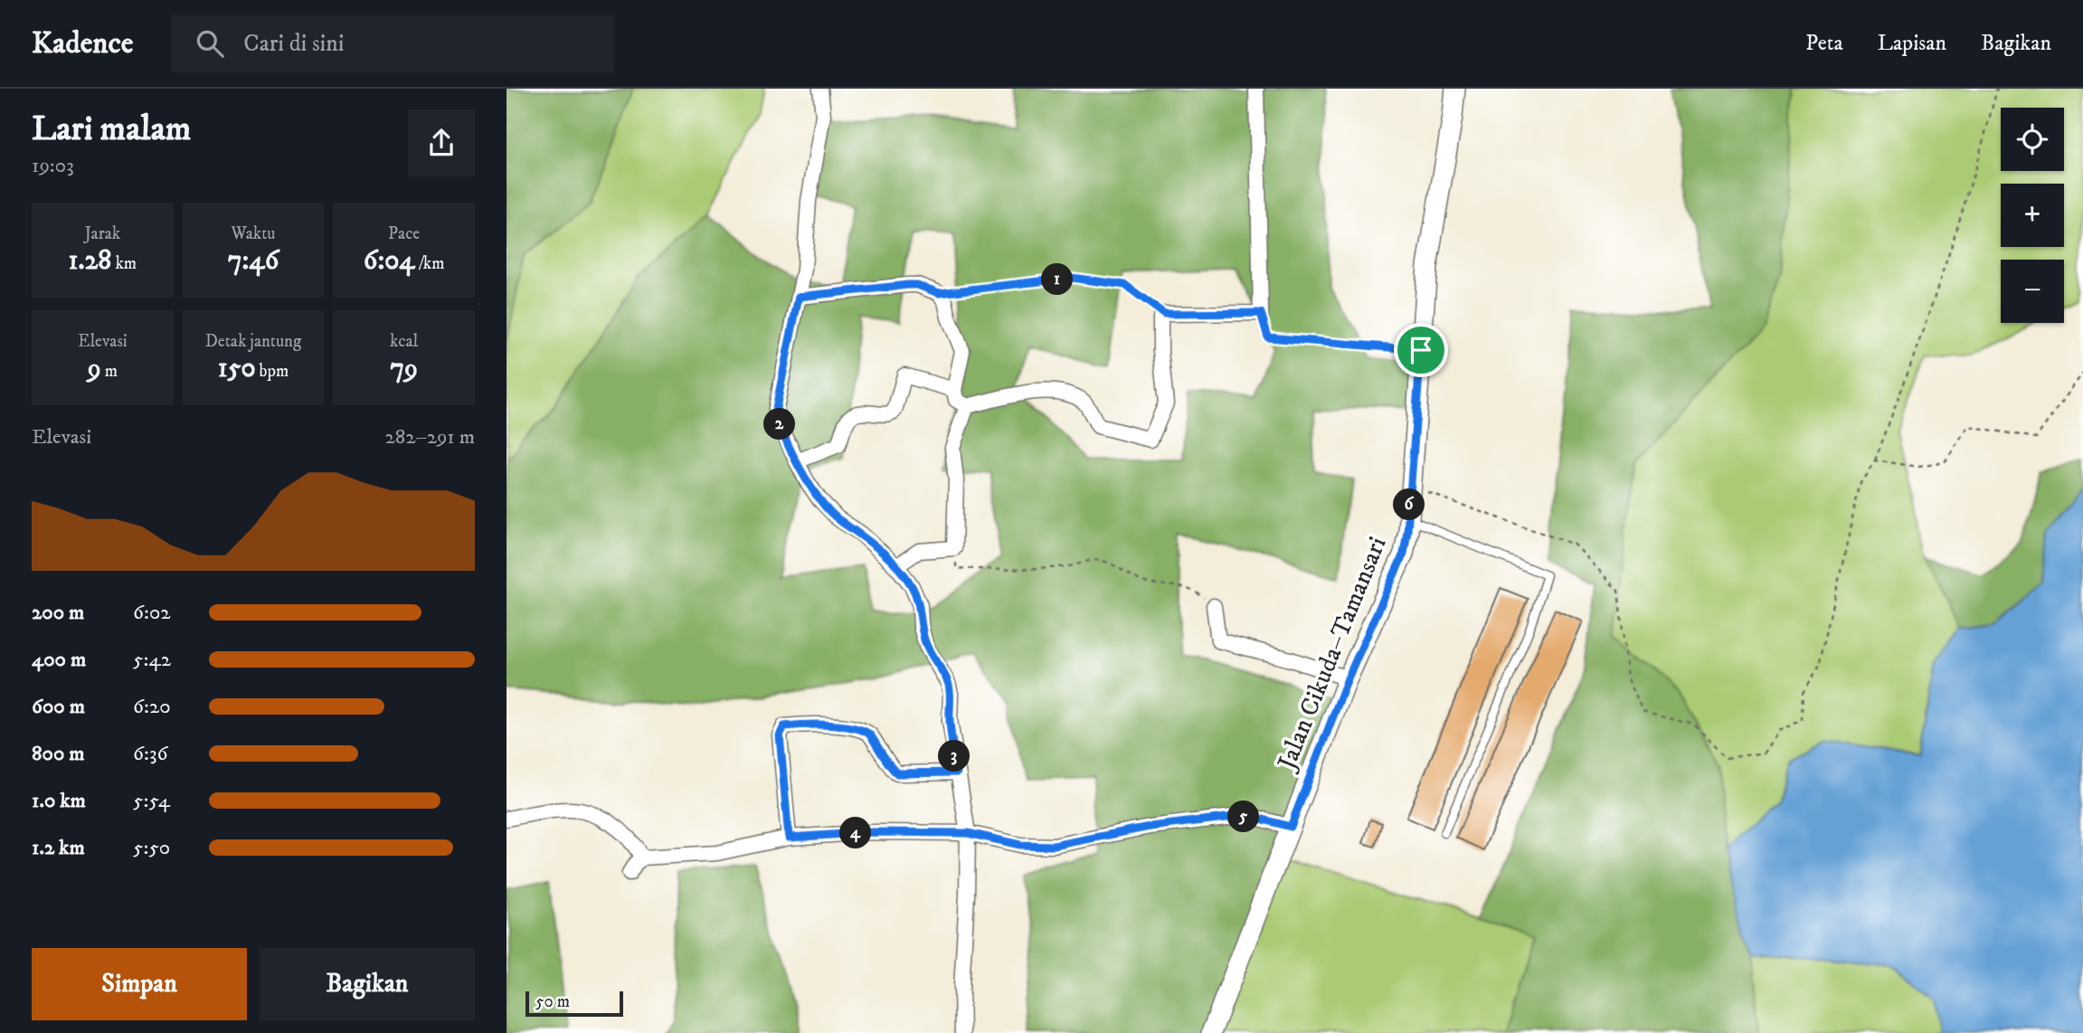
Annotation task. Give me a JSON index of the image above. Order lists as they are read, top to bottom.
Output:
{
  "streets": {
    "street": ["Jalan Cikuda–Tamansari"]
  },
  "scale_bar": "50 m",
  "page": {
    "header": "Kadence",
    "search": "Cari di sini",
    "nav": ["Peta", "Lapisan", "Bagikan"],
    "heading": ["Lari malam", "19:03"],
    "map_buttons": ["+", "−"],
    "stats": [
      ["Jarak", "1.28 km"],
      ["Waktu", "7:46"],
      ["Pace", "6:04 /km"],
      ["Elevasi", "9 m"],
      ["Detak jantung", "150 bpm"],
      ["kcal", "79"]
    ],
    "pins": [
      "1",
      "2",
      "6",
      "3",
      "5",
      "4"
    ],
    "chart": ["Elevasi", "282–291 m"],
    "list": [
      {
        "name": "200 m",
        "note": "6:02"
      },
      {
        "name": "400 m",
        "note": "5:42"
      },
      {
        "name": "600 m",
        "note": "6:20"
      },
      {
        "name": "800 m",
        "note": "6:36"
      },
      {
        "name": "1.0 km",
        "note": "5:54"
      },
      {
        "name": "1.2 km",
        "note": "5:50"
      }
    ],
    "buttons": ["Simpan", "Bagikan"],
    "scale": "50 m"
  }
}
